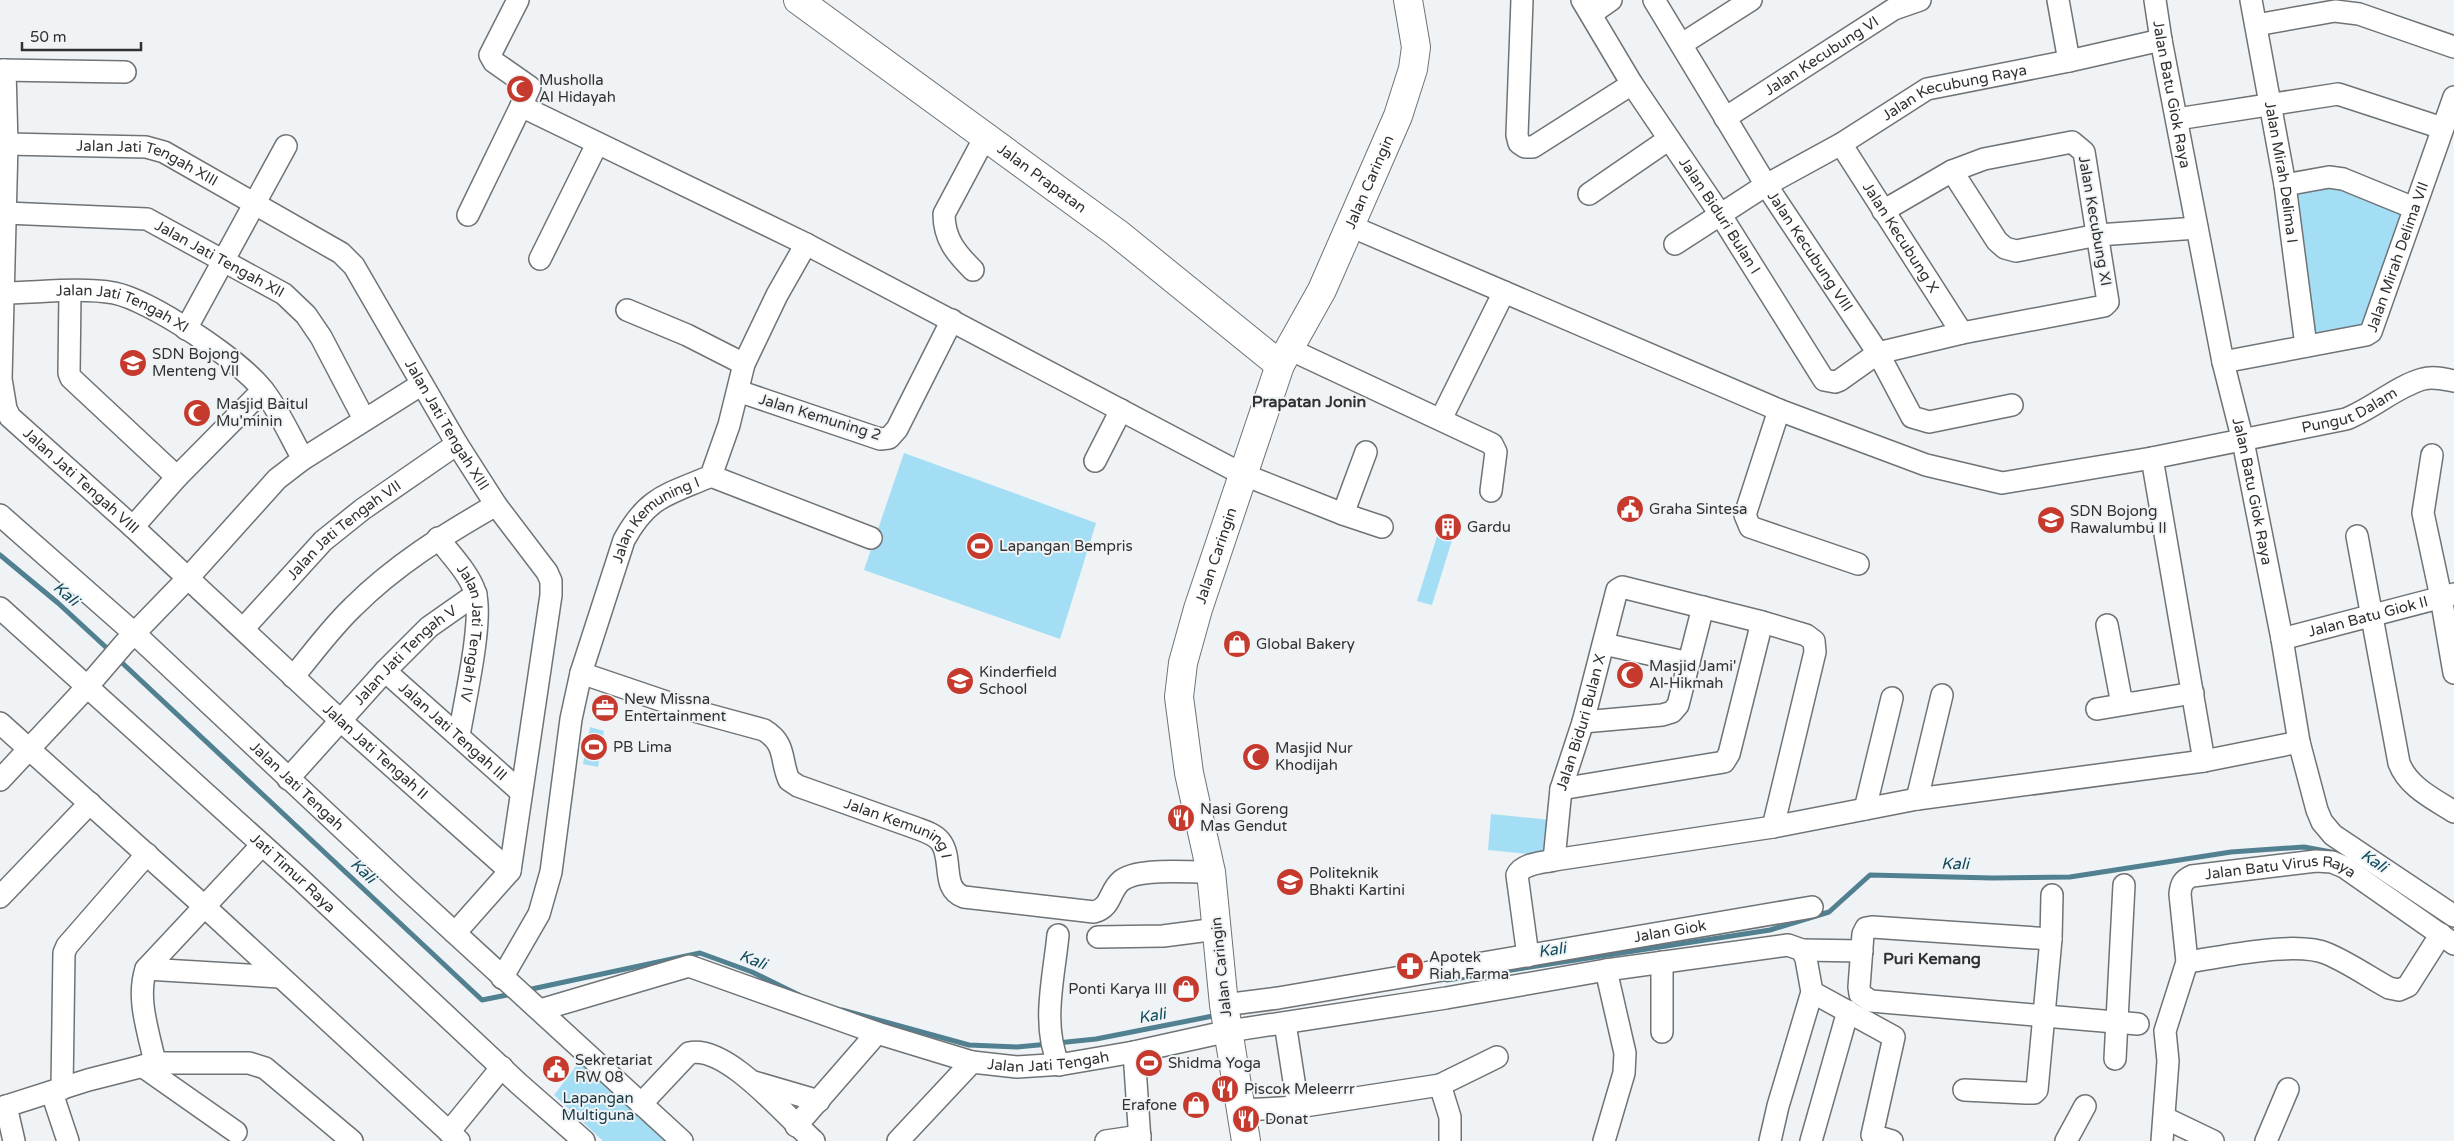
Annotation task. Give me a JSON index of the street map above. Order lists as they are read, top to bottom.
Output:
{
  "streets": {
    "main road": ["Jalan Prapatan", "Jalan Caringin"],
    "street": [
      "Jalan Kecubung VI",
      "Jalan Kecubung Raya",
      "Jalan Batu Giok Raya",
      "Jalan Jati Tengah XIII",
      "Jalan Mirah Delima I",
      "Jalan Biduri Bulan I",
      "Jalan Kecubung XI",
      "Jalan Kecubung X",
      "Jalan Kecubung VIII",
      "Jalan Mirah Delima VII",
      "Jalan Jati Tengah XII",
      "Jalan Jati Tengah XI",
      "Pungut Dalam",
      "Jalan Kemuning 2",
      "Jalan Jati Tengah VIII",
      "Jalan Kemuning I",
      "Jalan Jati Tengah VII",
      "Jalan Batu Giok II",
      "Jalan Jati Tengah IV",
      "Jalan Jati Tengah V",
      "Jalan Biduri Bulan X",
      "Jalan Jati Tengah III",
      "Jalan Jati Tengah II",
      "Jalan Jati Tengah",
      "Jati Timur Raya",
      "Jalan Batu Virus Raya",
      "Jalan Giok"
    ]
  },
  "crossings": [
    ["Jalan Kecubung VI", "Jalan Kecubung VIII"],
    ["Jalan Kecubung Raya", "Jalan Batu Giok Raya"],
    ["Jalan Kecubung Raya", "Jalan Biduri Bulan I"],
    ["Jalan Kecubung Raya", "Jalan Kecubung X"],
    ["Jalan Kecubung Raya", "Jalan Kecubung VIII"],
    ["Jalan Batu Giok Raya", "Jalan Mirah Delima VII"],
    ["Jalan Batu Giok Raya", "Pungut Dalam"],
    ["Jalan Batu Giok Raya", "Jalan Batu Giok II"],
    ["Jalan Jati Tengah XIII", "Jalan Jati Tengah VIII"],
    ["Jalan Jati Tengah XIII", "Jalan Jati Tengah VII"],
    ["Jalan Jati Tengah XIII", "Jalan Jati Tengah III"],
    ["Jalan Jati Tengah XIII", "Jalan Jati Tengah II"],
    ["Jalan Mirah Delima I", "Jalan Mirah Delima VII"],
    ["Jalan Prapatan", "Jalan Caringin"],
    ["Jalan Caringin", "Pungut Dalam"],
    ["Jalan Caringin", "Jalan Kemuning I"],
    ["Jalan Caringin", "Jalan Jati Tengah"],
    ["Jalan Caringin", "Jalan Giok"],
    ["Jalan Biduri Bulan I", "Jalan Kecubung XI"],
    ["Jalan Biduri Bulan I", "Jalan Kecubung VIII"],
    ["Jalan Kecubung XI", "Jalan Kecubung X"],
    ["Jalan Kecubung XI", "Jalan Kecubung VIII"],
    ["Jalan Jati Tengah XII", "Jalan Jati Tengah VIII"],
    ["Jalan Jati Tengah XI", "Jalan Jati Tengah VIII"],
    ["Jalan Kemuning 2", "Jalan Kemuning I"],
    ["Jalan Jati Tengah VIII", "Jalan Jati Tengah VII"],
    ["Jalan Jati Tengah VIII", "Jalan Jati Tengah II"],
    ["Jalan Kemuning I", "Jalan Jati Tengah"],
    ["Jalan Jati Tengah VII", "Jalan Jati Tengah II"],
    ["Jalan Jati Tengah IV", "Jalan Jati Tengah V"],
    ["Jalan Jati Tengah IV", "Jalan Jati Tengah III"],
    ["Jalan Jati Tengah V", "Jalan Jati Tengah III"],
    ["Jalan Jati Tengah V", "Jalan Jati Tengah II"],
    ["Jalan Jati Tengah V", "Jalan Jati Tengah"],
    ["Jalan Jati Tengah", "Jalan Giok"]
  ],
  "districts": ["Prapatan Jonin", "Puri Kemang"],
  "water": ["Kali"],
  "parks": ["Lapangan Multiguna"],
  "places": {
    "mosque": [
      "Musholla Al Hidayah",
      "Masjid Baitul Mu'minin",
      "Masjid Jami' Al-Hikmah",
      "Masjid Nur Khodijah"
    ],
    "school or university": [
      "SDN Bojong Menteng VII",
      "SDN Bojong Rawalumbu II",
      "Kinderfield School",
      "Politeknik Bhakti Kartini"
    ],
    "public building": ["Graha Sintesa", "Sekretariat RW 08"],
    "building": ["Gardu"],
    "sports": ["Lapangan Bempris", "PB Lima", "Shidma Yoga"],
    "shop": ["Global Bakery", "Ponti Karya III", "Erafone"],
    "office": ["New Missna Entertainment"],
    "restaurant": ["Nasi Goreng Mas Gendut", "Piscok Meleerrr", "Donat"],
    "pharmacy": ["Apotek Riah Farma"]
  },
  "scale_bar": "50 m"
}
